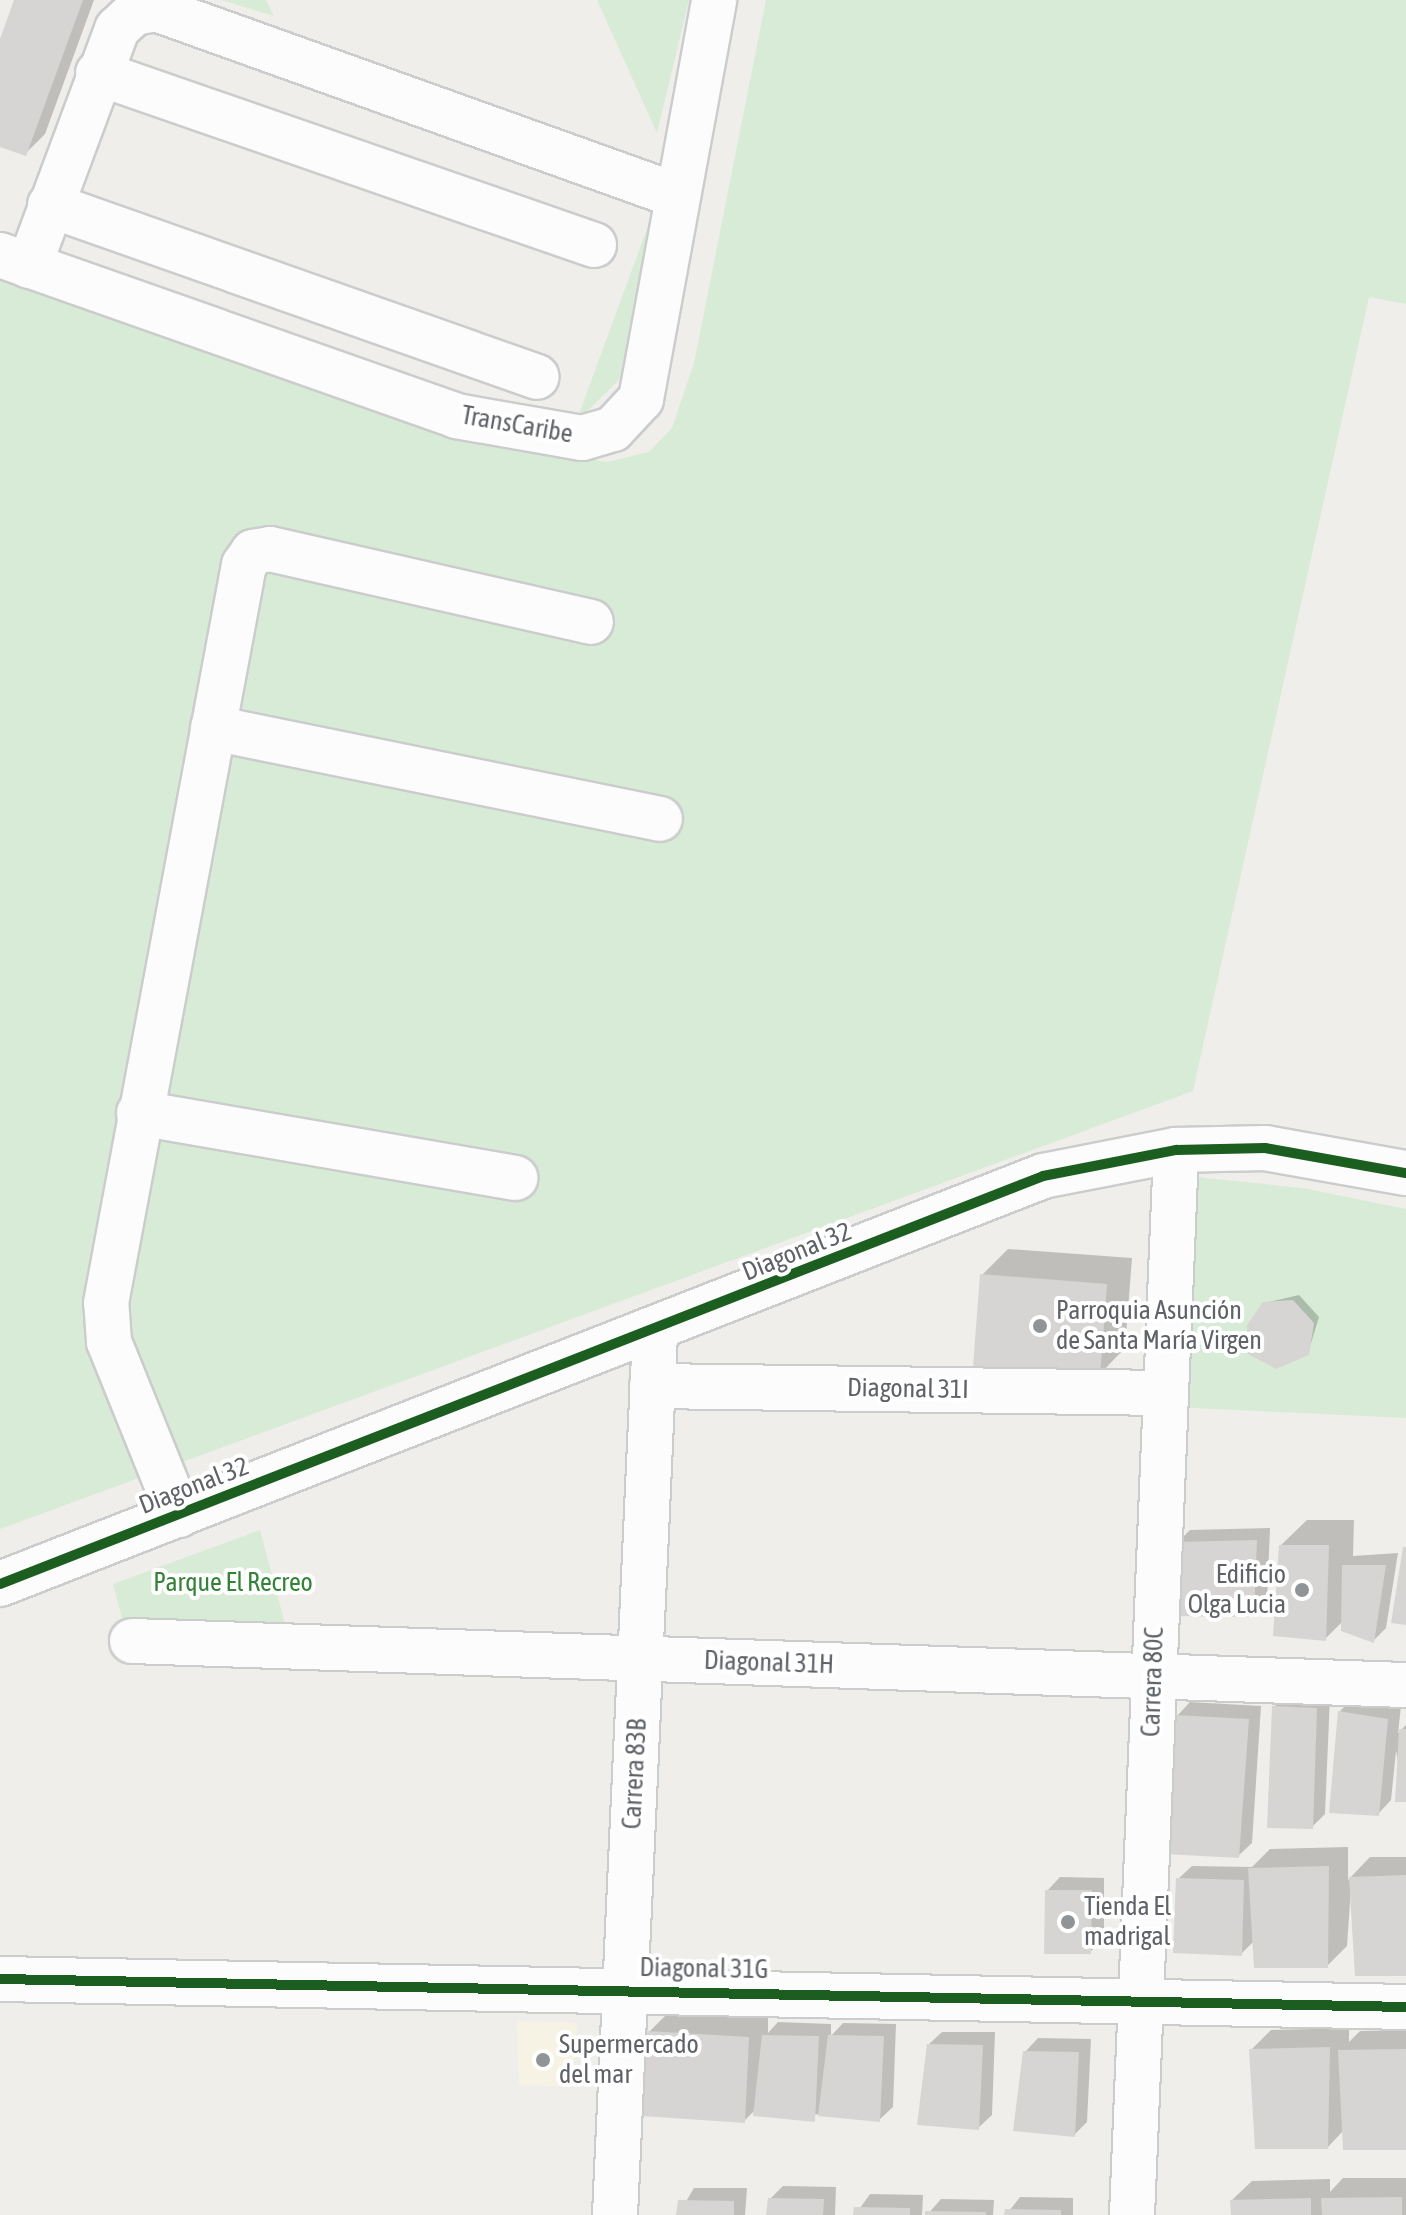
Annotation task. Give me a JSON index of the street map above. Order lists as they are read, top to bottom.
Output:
{
  "streets": {
    "street": [
      "TransCaribe",
      "Diagonal 32",
      "Diagonal 31I",
      "Diagonal 31H",
      "Carrera 80C",
      "Carrera 83B",
      "Diagonal 31G"
    ]
  },
  "crossings": [
    ["Diagonal 32", "Carrera 80C"],
    ["Diagonal 32", "Carrera 83B"],
    ["Diagonal 31I", "Carrera 80C"],
    ["Diagonal 31I", "Carrera 83B"],
    ["Diagonal 31H", "Carrera 80C"],
    ["Diagonal 31H", "Carrera 83B"],
    ["Carrera 80C", "Diagonal 31G"],
    ["Carrera 83B", "Diagonal 31G"]
  ],
  "parks": ["Parque El Recreo"],
  "places": [
    "Parroquia Asunción de Santa María Virgen",
    "Edificio Olga Lucia",
    "Tienda El madrigal",
    "Supermercado del mar"
  ]
}
